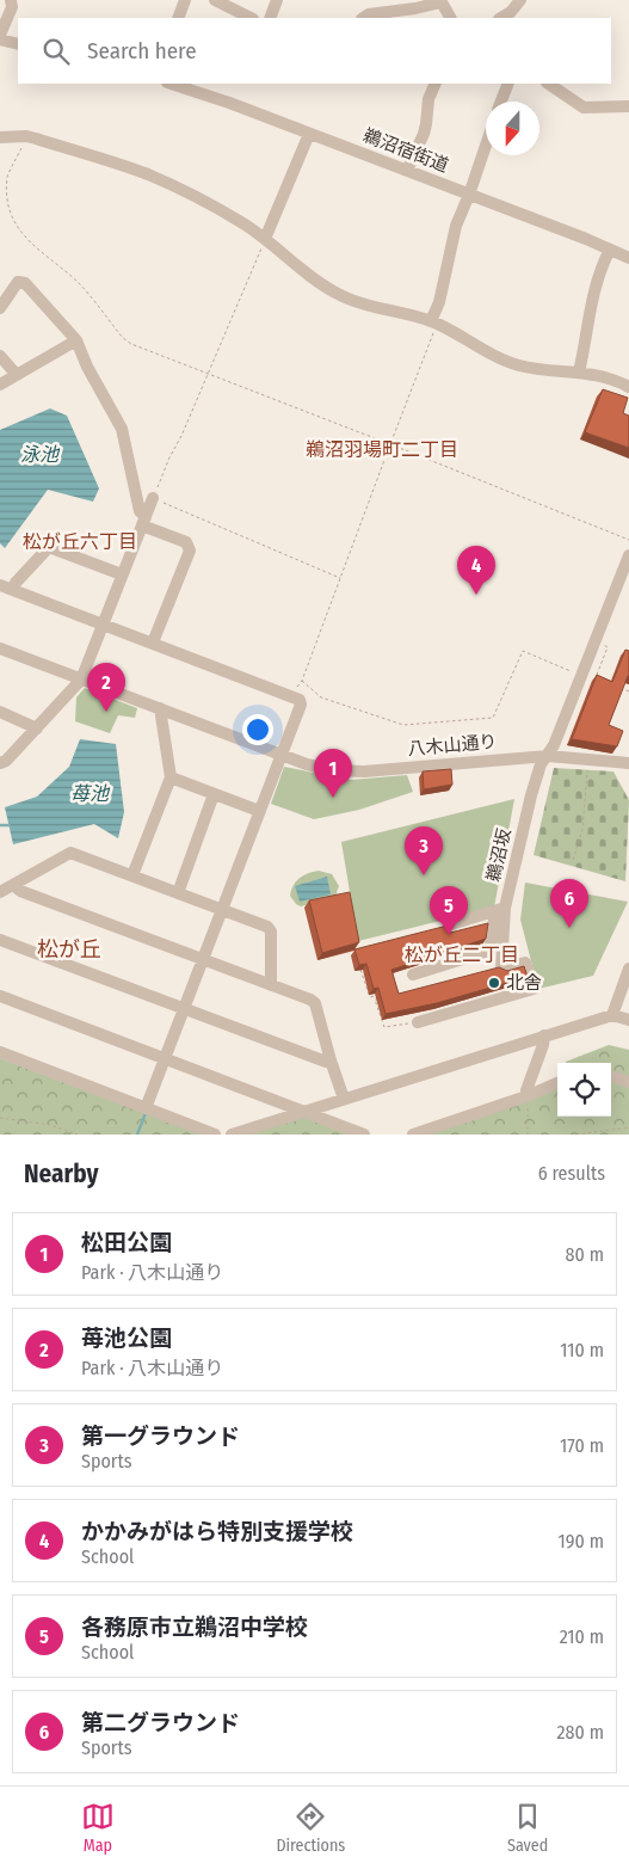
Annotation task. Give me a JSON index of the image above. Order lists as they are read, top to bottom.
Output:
{
  "streets": {
    "street": ["鵜沼宿街道", "八木山通り", "鵜沼坂"]
  },
  "crossings": [
    ["八木山通り", "鵜沼坂"]
  ],
  "districts": [
    "鵜沼羽場町二丁目",
    "松が丘六丁目",
    "松が丘",
    "松が丘二丁目"
  ],
  "water": ["泳池", "苺池"],
  "places": ["北舎"],
  "north": "bottom",
  "page": {
    "search": "Search here",
    "pins": [
      "4",
      "2",
      "1",
      "3",
      "6",
      "5"
    ],
    "heading": ["Nearby", "6 results"],
    "list": [
      {
        "mark": "1",
        "name": "松田公園",
        "note": "Park · 八木山通り",
        "value": "80 m"
      },
      {
        "mark": "2",
        "name": "苺池公園",
        "note": "Park · 八木山通り",
        "value": "110 m"
      },
      {
        "mark": "3",
        "name": "第一グラウンド",
        "note": "Sports",
        "value": "170 m"
      },
      {
        "mark": "4",
        "name": "かかみがはら特別支援学校",
        "note": "School",
        "value": "190 m"
      },
      {
        "mark": "5",
        "name": "各務原市立鵜沼中学校",
        "note": "School",
        "value": "210 m"
      },
      {
        "mark": "6",
        "name": "第二グラウンド",
        "note": "Sports",
        "value": "280 m"
      }
    ],
    "nav": ["Map", "Directions", "Saved"]
  }
}
